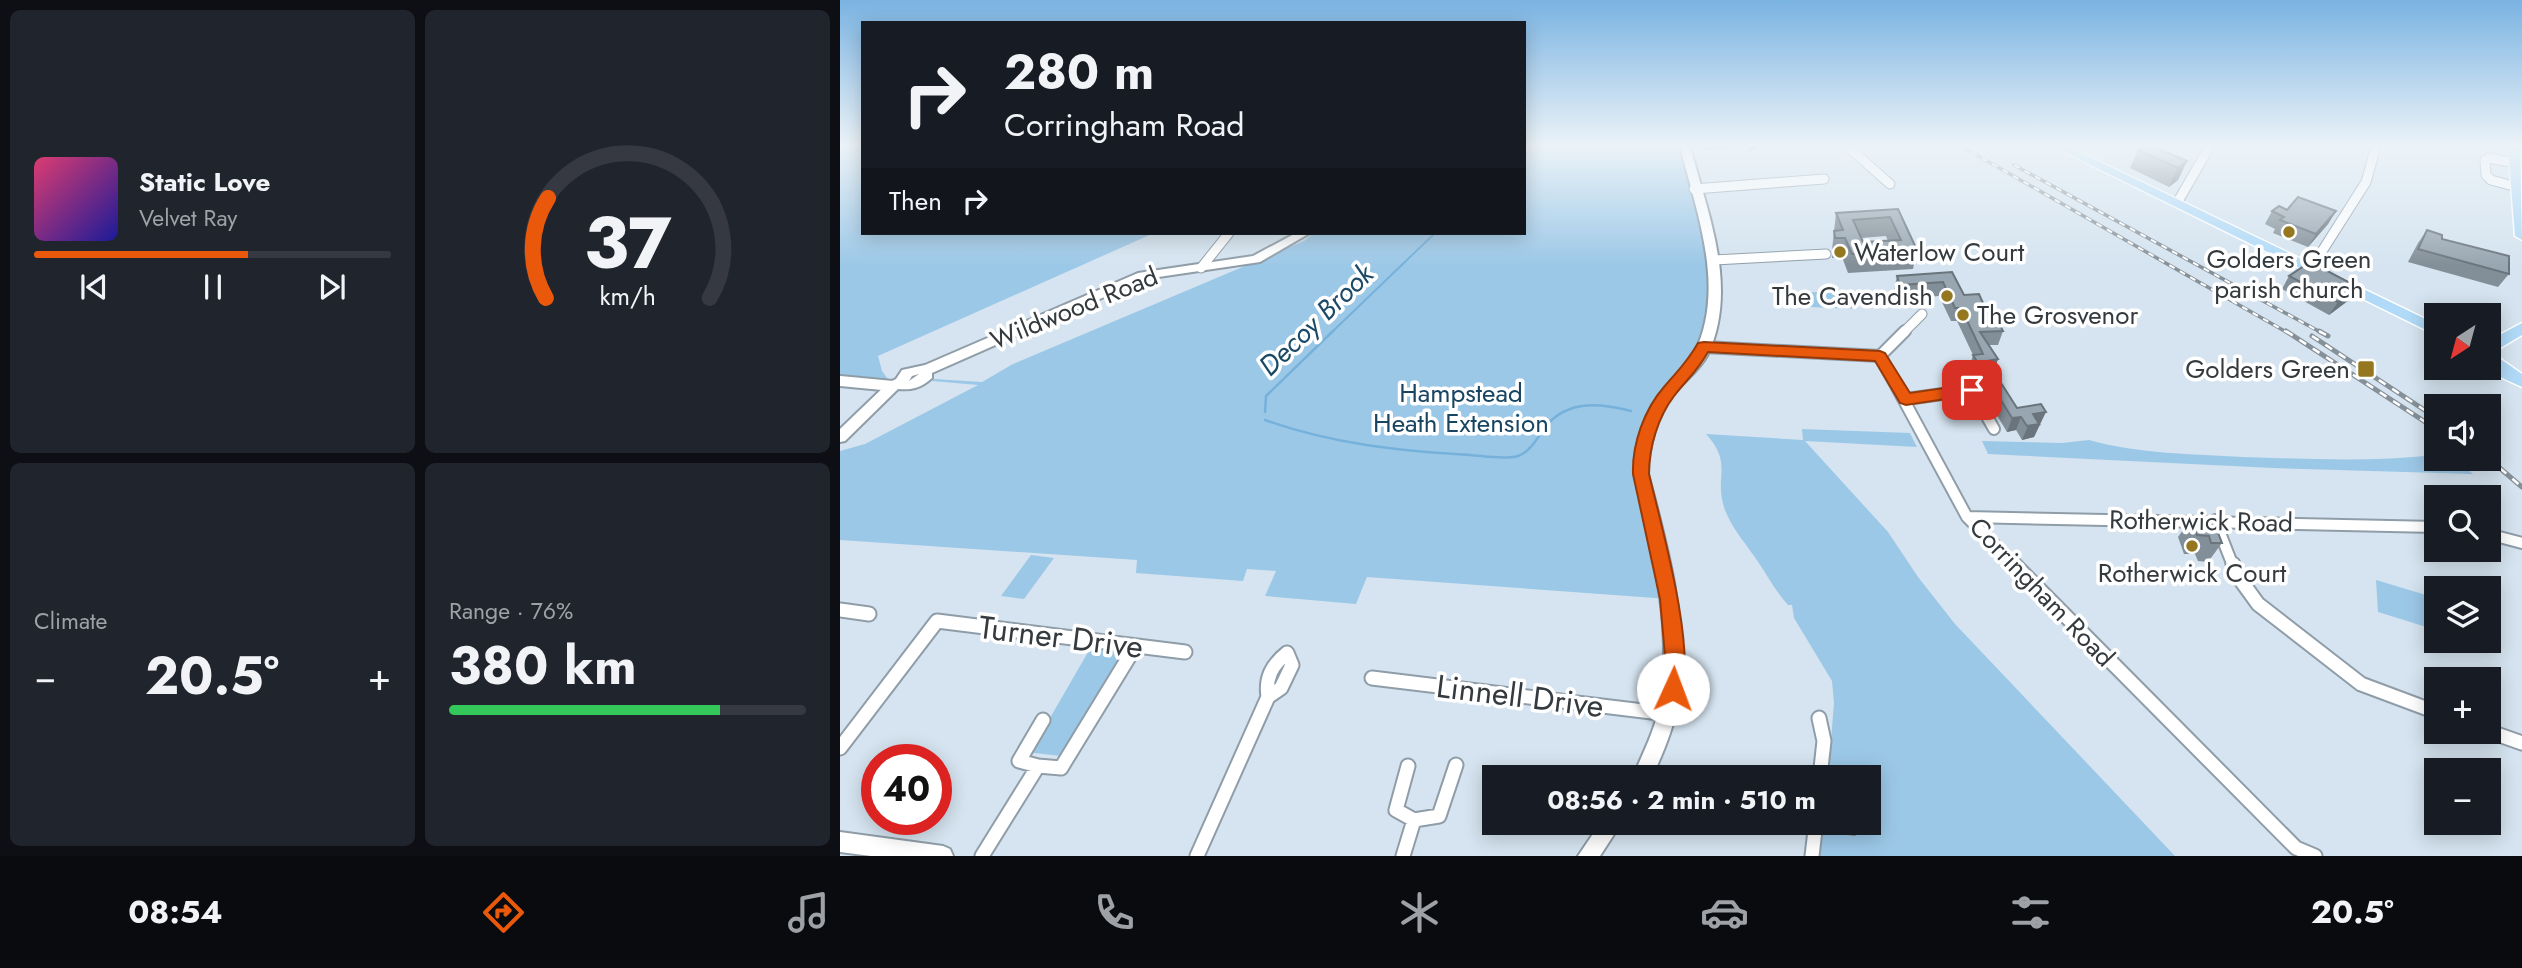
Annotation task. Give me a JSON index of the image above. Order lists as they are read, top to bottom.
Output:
{
  "streets": {
    "street": [
      "Wildwood Road",
      "Rotherwick Road",
      "Corringham Road",
      "Turner Drive",
      "Linnell Drive"
    ]
  },
  "crossings": [
    ["Rotherwick Road", "Corringham Road"]
  ],
  "water": ["Decoy Brook"],
  "parks": ["Hampstead Heath Extension"],
  "places": {
    "other": [
      "Golders Green parish church",
      "Waterlow Court",
      "The Cavendish",
      "The Grosvenor",
      "Rotherwick Court"
    ],
    "transit": ["Golders Green"]
  },
  "north": "bottom left",
  "page": {
    "turn": ["280 m", "Corringham Road"],
    "song": ["Static Love", "Velvet Ray"],
    "then": "Then",
    "map_buttons": ["+", "−"],
    "tile": [
      "Climate",
      ["Range · 76%", "380 km"]
    ],
    "heat": ["−", "20.5°", "+"],
    "limit": "40",
    "trip": "08:56 · 2 min · 510 m",
    "tabs": ["08:54", "20.5°"],
    "gauge": ["37", "km/h"]
  }
}
